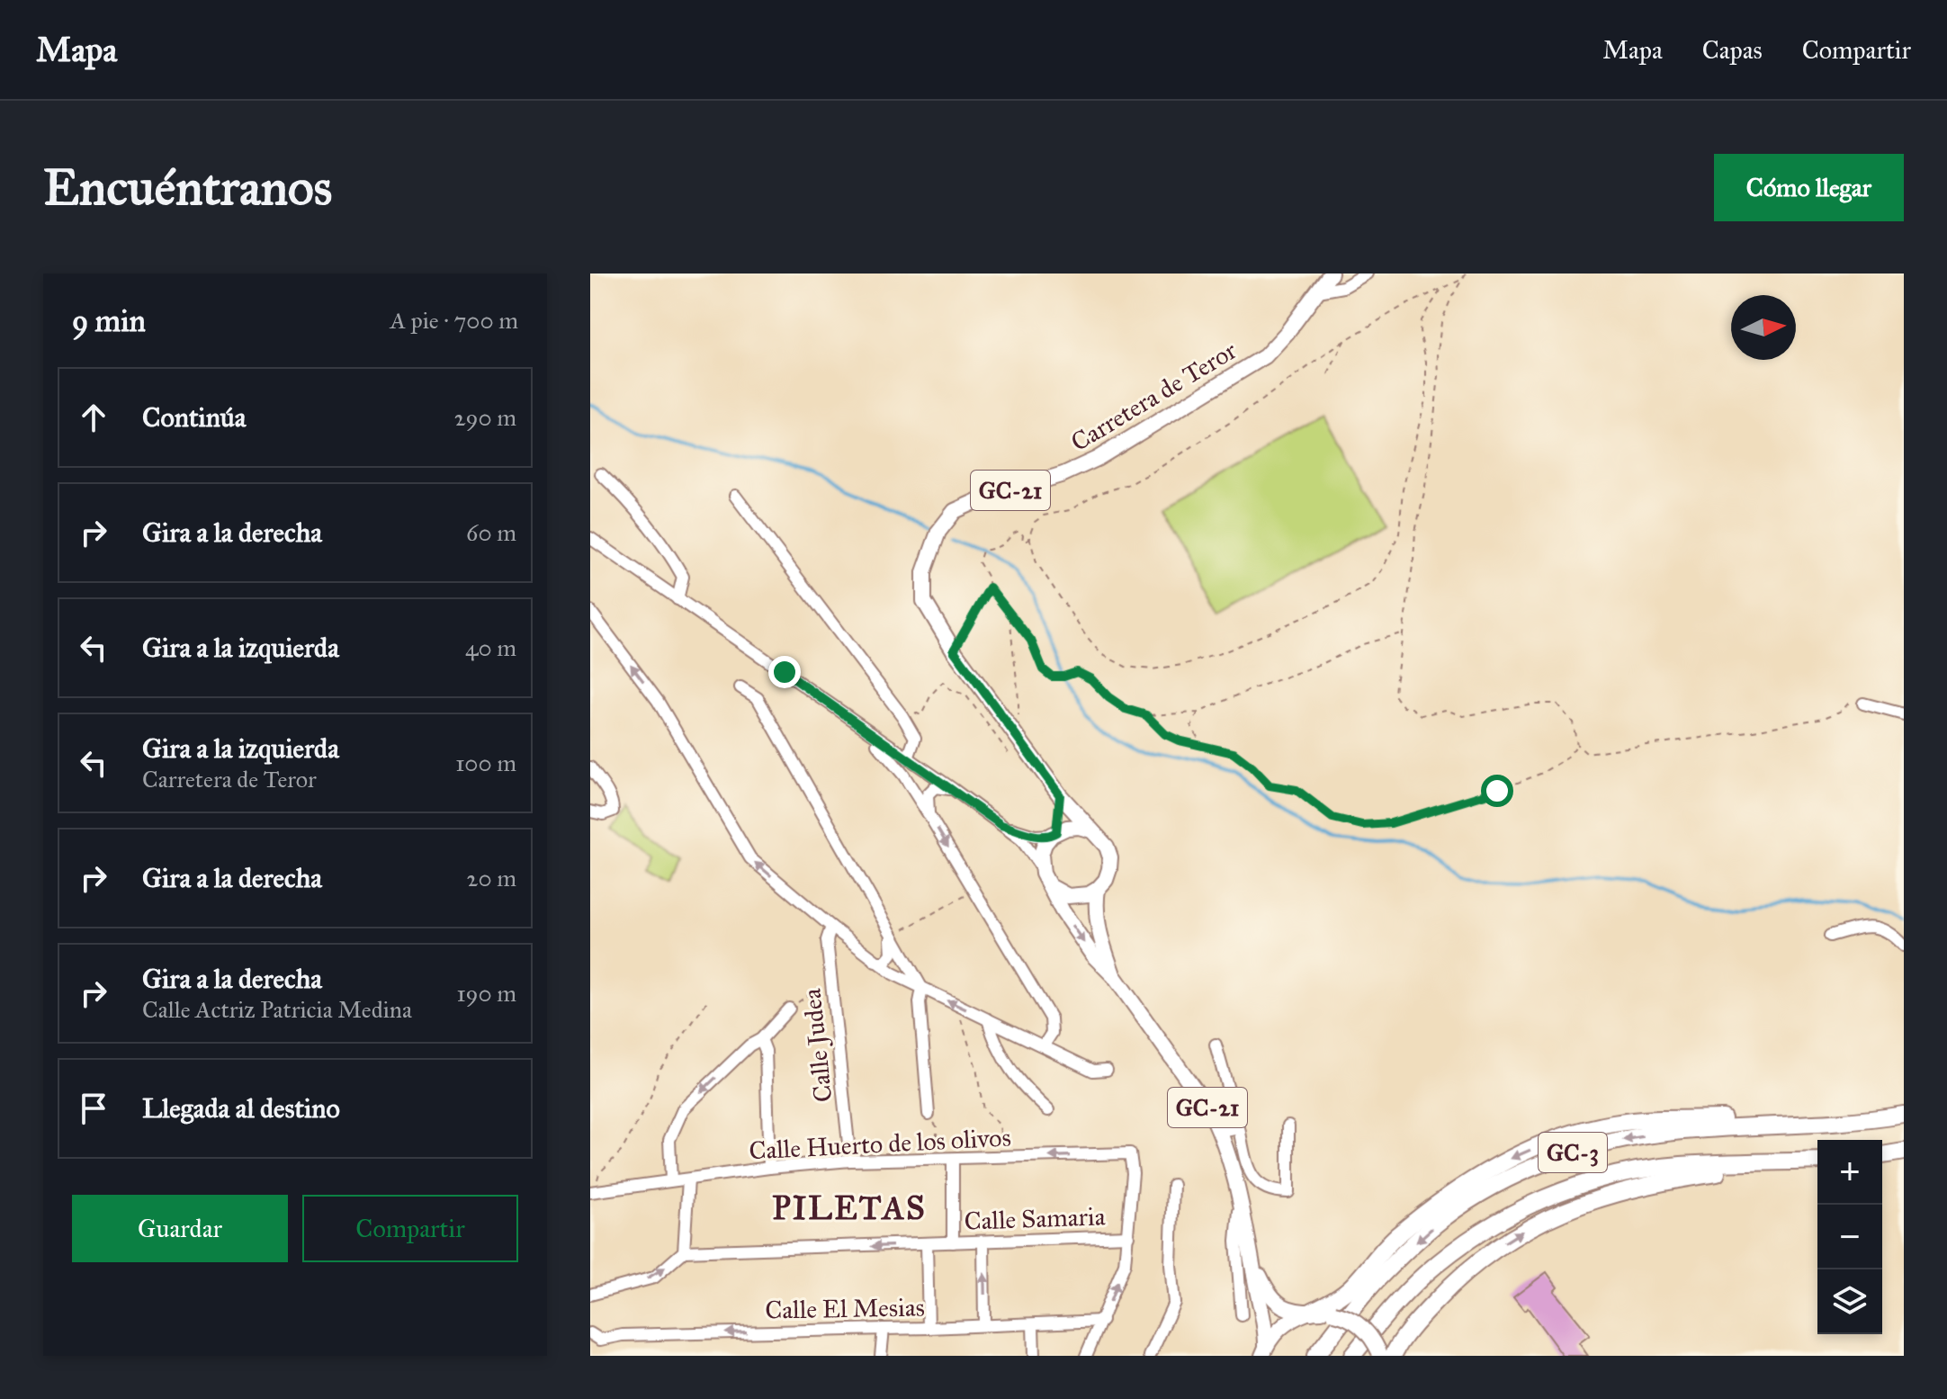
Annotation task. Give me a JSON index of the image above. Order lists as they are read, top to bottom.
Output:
{
  "streets": {
    "highway": ["GC-3"],
    "main road": ["Carretera de Teror", "GC-21"],
    "street": [
      "Calle Judea",
      "Calle Huerto de los olivos",
      "Calle Samaria",
      "Calle El Mesias"
    ]
  },
  "crossings": [
    ["Carretera de Teror", "GC-21"],
    ["Calle Judea", "Calle Huerto de los olivos"],
    ["Calle Huerto de los olivos", "Calle Samaria"]
  ],
  "one_way": ["Calle Samaria", "Calle El Mesias"],
  "districts": ["PILETAS"],
  "north": "right",
  "page": {
    "header": "Mapa",
    "nav": ["Mapa", "Capas", "Compartir"],
    "buttons": [
      "Cómo llegar",
      ["Guardar", "Compartir"]
    ],
    "title": "Encuéntranos",
    "heading": ["9 min", "A pie · 700 m"],
    "list": [
      ["Continúa", "290 m"],
      ["Gira a la derecha", "60 m"],
      ["Gira a la izquierda", "40 m"],
      ["Gira a la izquierda", "Carretera de Teror", "100 m"],
      ["Gira a la derecha", "20 m"],
      ["Gira a la derecha", "Calle Actriz Patricia Medina", "190 m"],
      "Llegada al destino"
    ],
    "map_buttons": ["+", "−"]
  }
}
